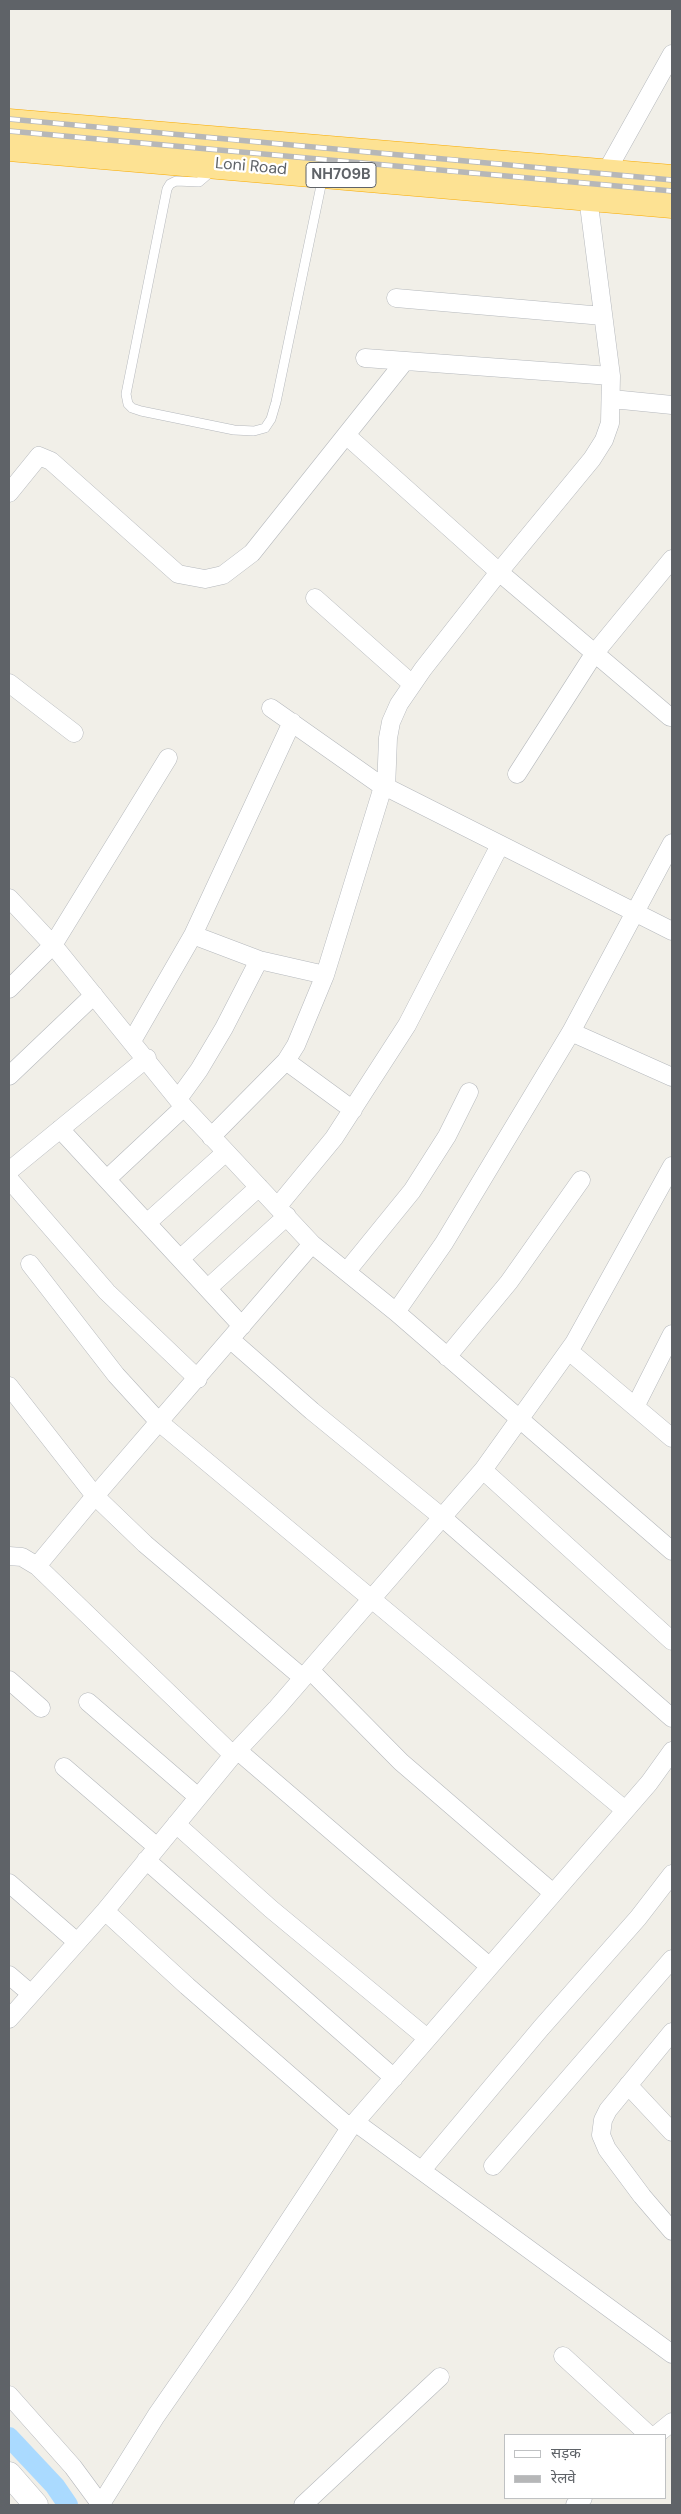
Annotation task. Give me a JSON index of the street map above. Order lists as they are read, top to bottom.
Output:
{
  "streets": {
    "highway": ["Loni Road", "NH709B"]
  },
  "legend": ["सड़क", "रेलवे"]
}
